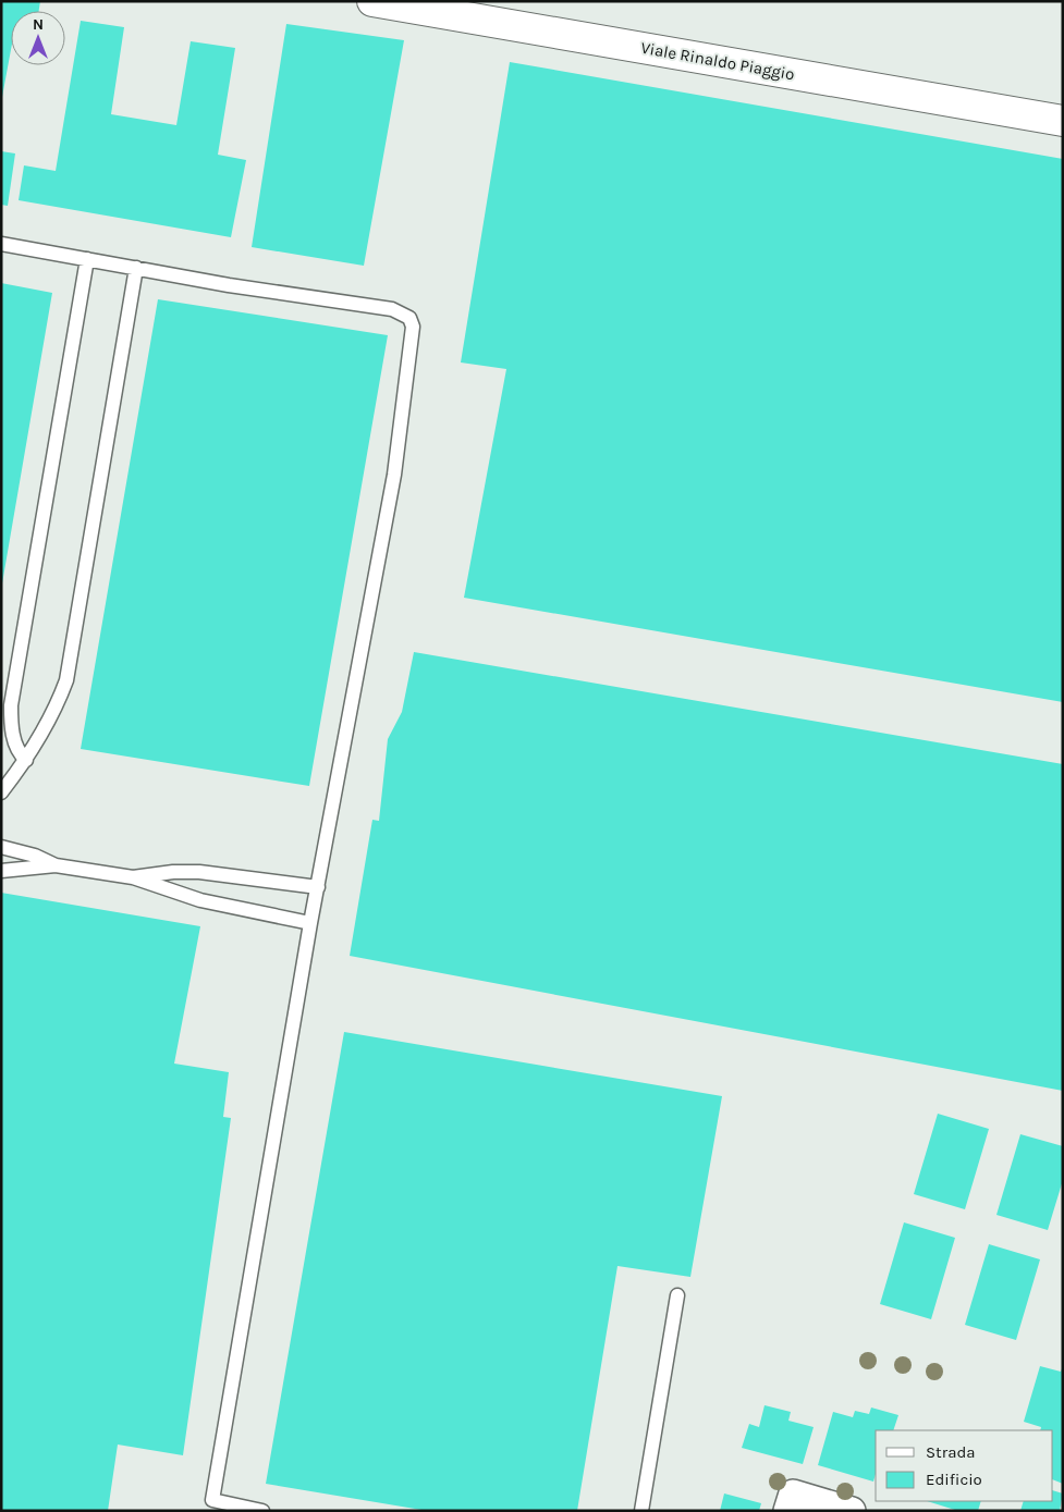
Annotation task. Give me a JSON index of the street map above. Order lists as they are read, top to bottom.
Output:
{
  "streets": {
    "street": ["Viale Rinaldo Piaggio"]
  },
  "legend": ["Strada", "Edificio"],
  "north": "top"
}
